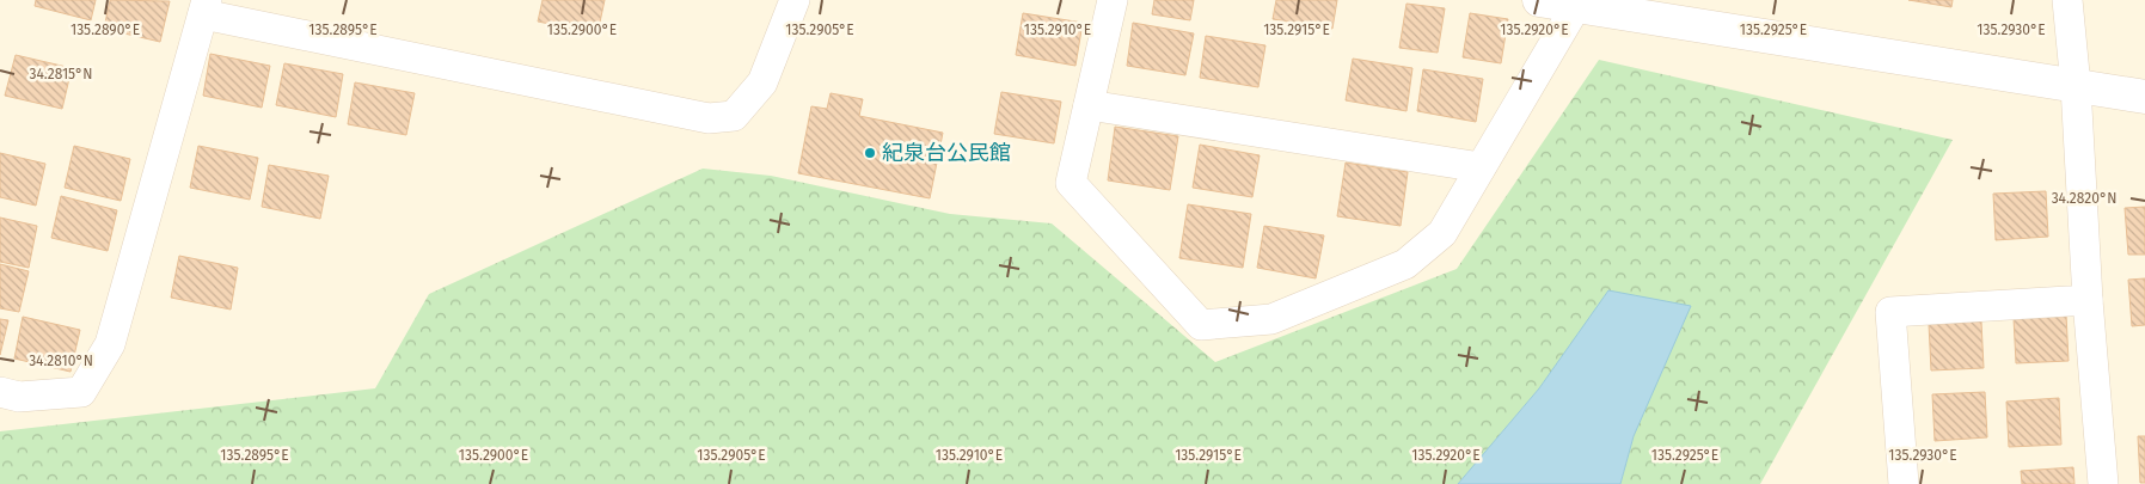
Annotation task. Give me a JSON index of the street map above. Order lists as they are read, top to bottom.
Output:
{
  "places": ["紀泉台公民館"],
  "coordinates": [
    "135.2890°E",
    "135.2895°E",
    "135.2900°E",
    "135.2905°E",
    "135.2910°E",
    "135.2915°E",
    "135.2920°E",
    "135.2925°E",
    "135.2930°E",
    "34.2815°N",
    "34.2820°N",
    "34.2810°N"
  ]
}
